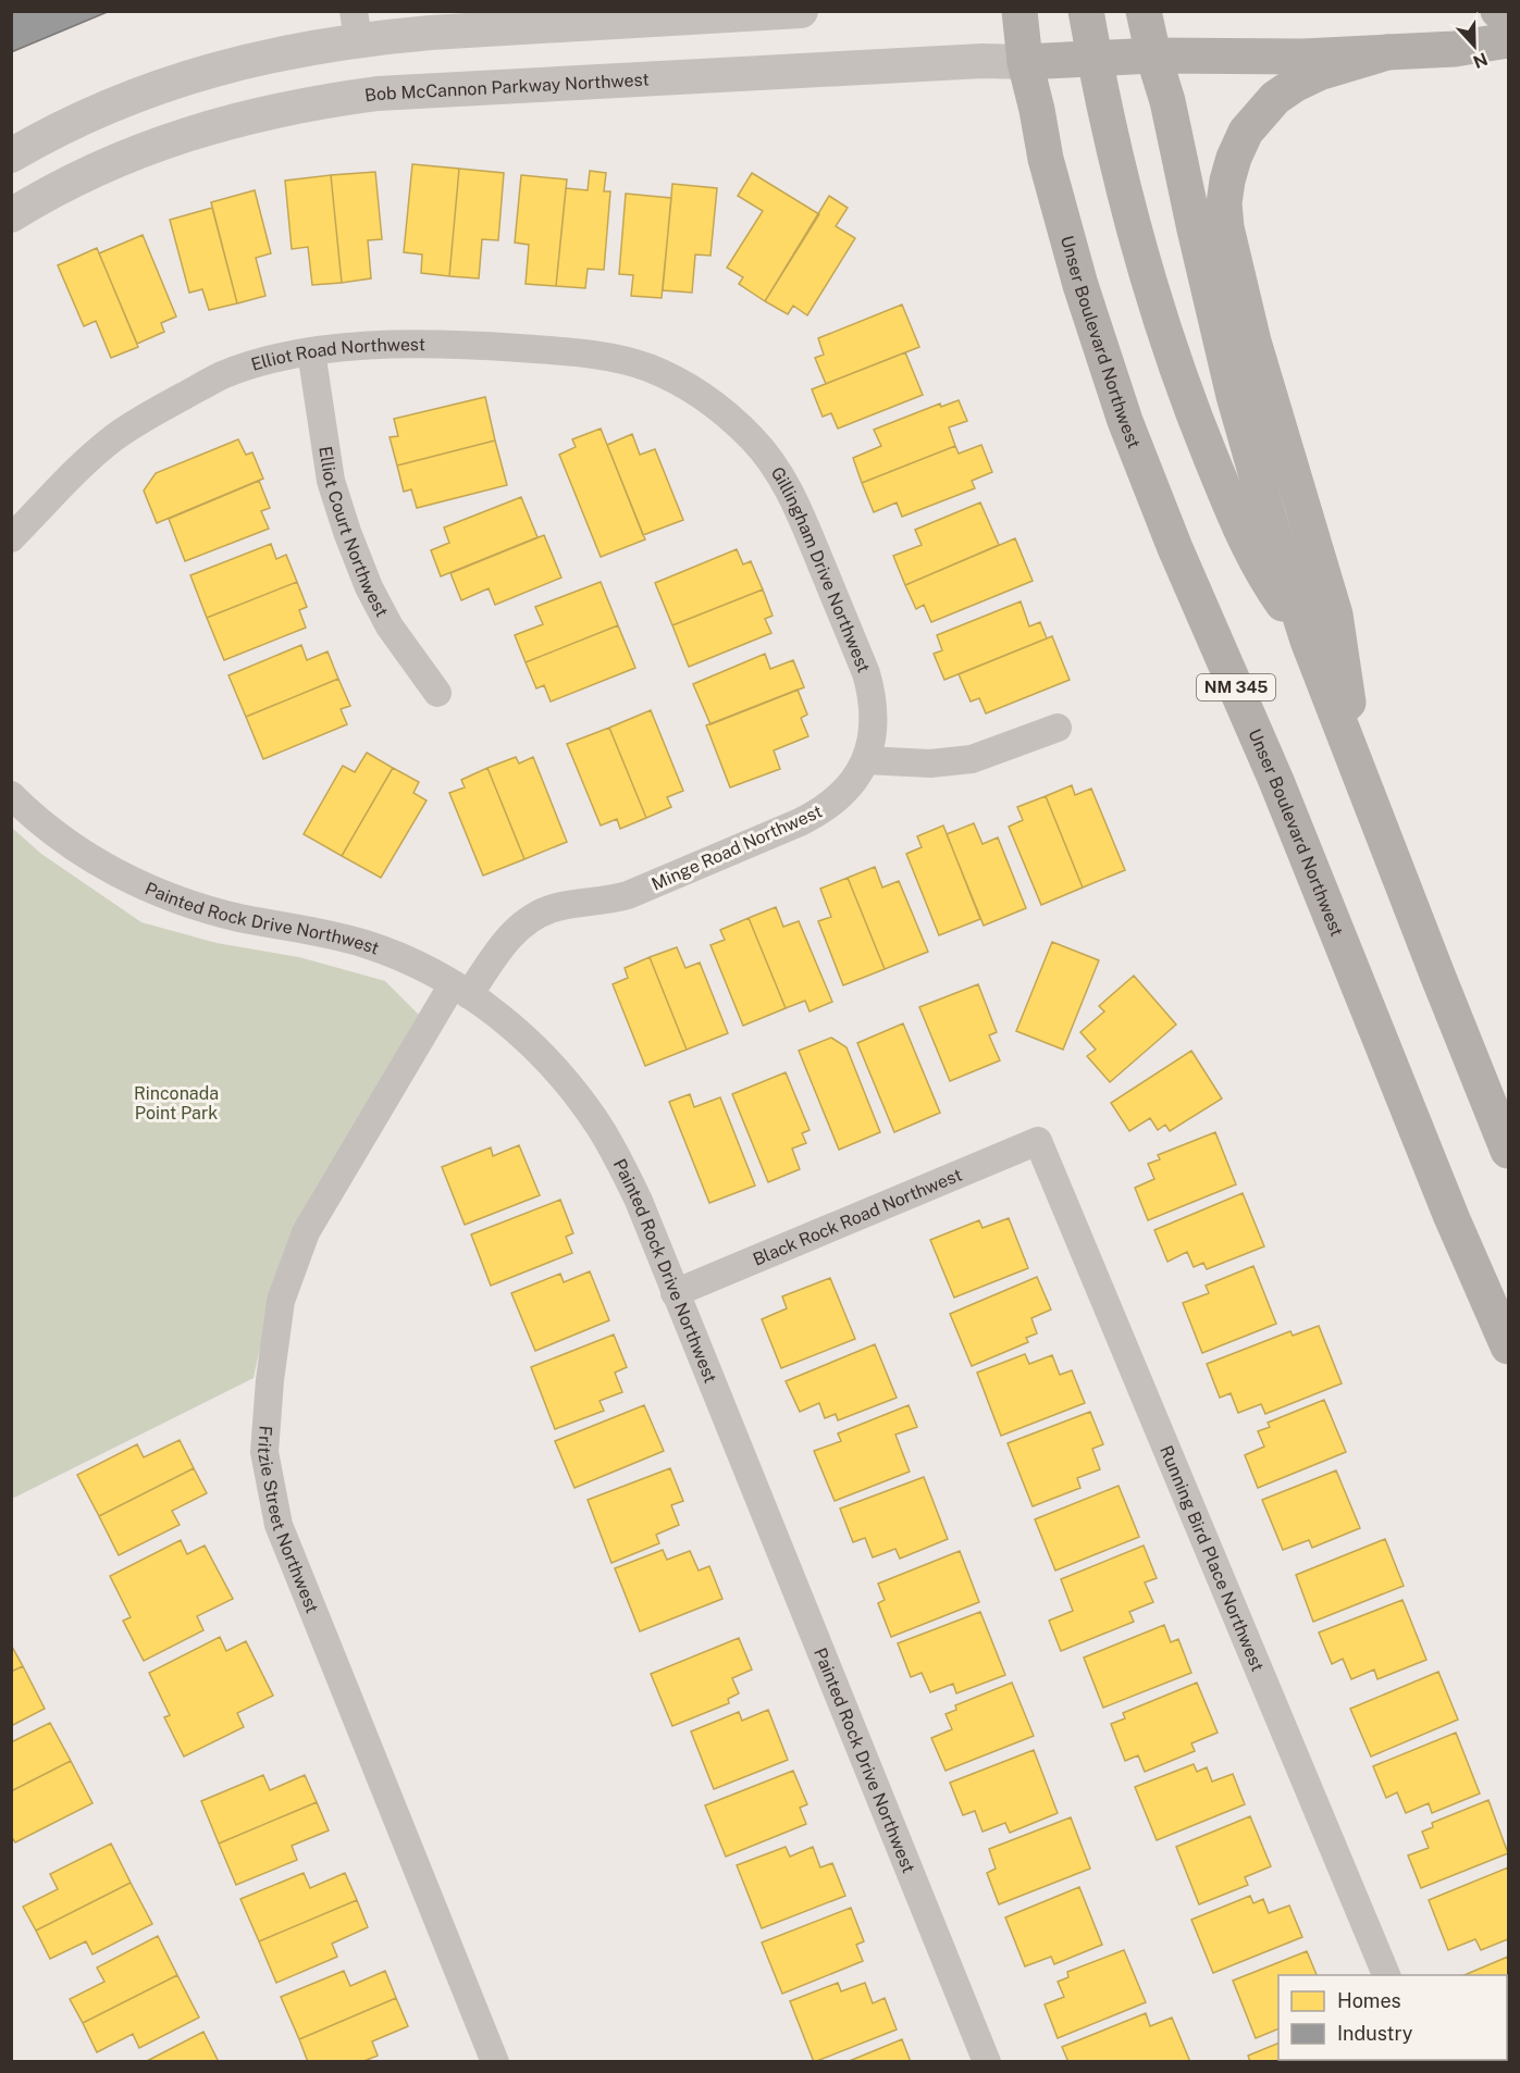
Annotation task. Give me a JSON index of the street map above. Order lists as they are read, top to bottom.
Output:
{
  "streets": {
    "main road": ["Unser Boulevard Northwest", "NM 345"],
    "street": [
      "Bob McCannon Parkway Northwest",
      "Elliot Road Northwest",
      "Elliot Court Northwest",
      "Gillingham Drive Northwest",
      "Minge Road Northwest",
      "Painted Rock Drive Northwest",
      "Black Rock Road Northwest",
      "Fritzie Street Northwest",
      "Running Bird Place Northwest"
    ]
  },
  "crossings": [
    ["Bob McCannon Parkway Northwest", "Unser Boulevard Northwest"],
    ["Elliot Road Northwest", "Elliot Court Northwest"],
    ["Elliot Road Northwest", "Gillingham Drive Northwest"],
    ["Gillingham Drive Northwest", "Minge Road Northwest"],
    ["Minge Road Northwest", "Painted Rock Drive Northwest"],
    ["Minge Road Northwest", "Fritzie Street Northwest"],
    ["Painted Rock Drive Northwest", "Black Rock Road Northwest"],
    ["Painted Rock Drive Northwest", "Fritzie Street Northwest"],
    ["Black Rock Road Northwest", "Running Bird Place Northwest"]
  ],
  "parks": ["Rinconada Point Park"],
  "legend": ["Homes", "Industry"],
  "north": "bottom"
}
